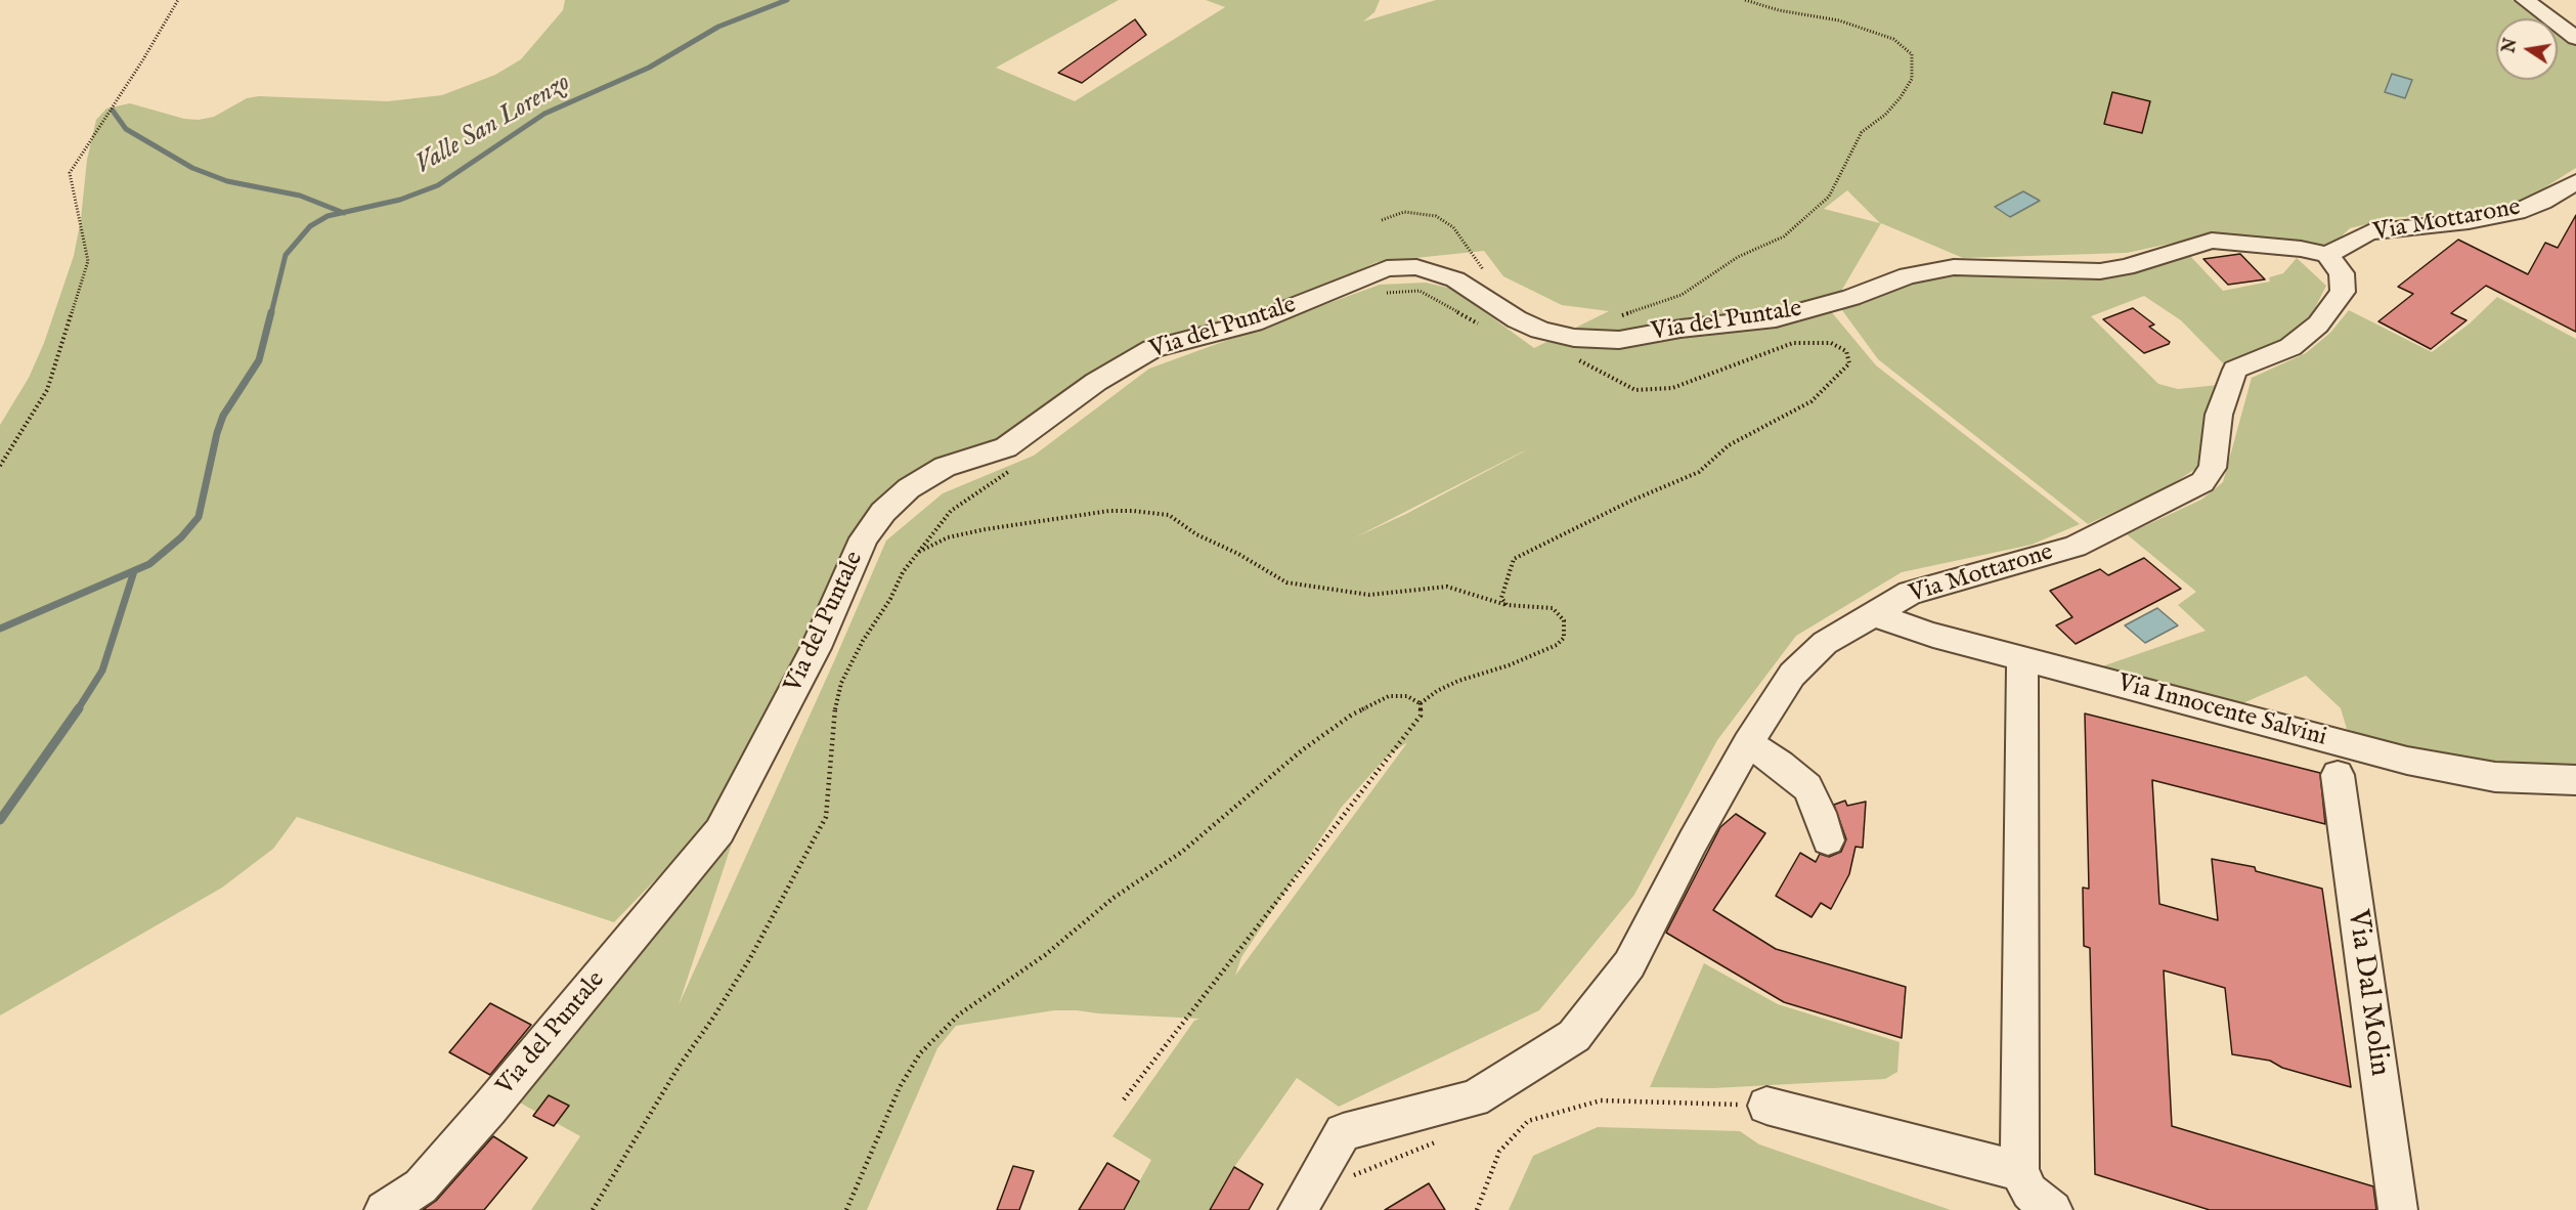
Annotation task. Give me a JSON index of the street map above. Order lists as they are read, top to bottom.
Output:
{
  "streets": {
    "street": [
      "Via Mottarone",
      "Via del Puntale",
      "Via Innocente Salvini",
      "Via Dal Molin"
    ]
  },
  "crossings": [
    ["Via Mottarone", "Via del Puntale"],
    ["Via Mottarone", "Via Innocente Salvini"]
  ],
  "water": ["Valle San Lorenzo"],
  "north": "left"
}
